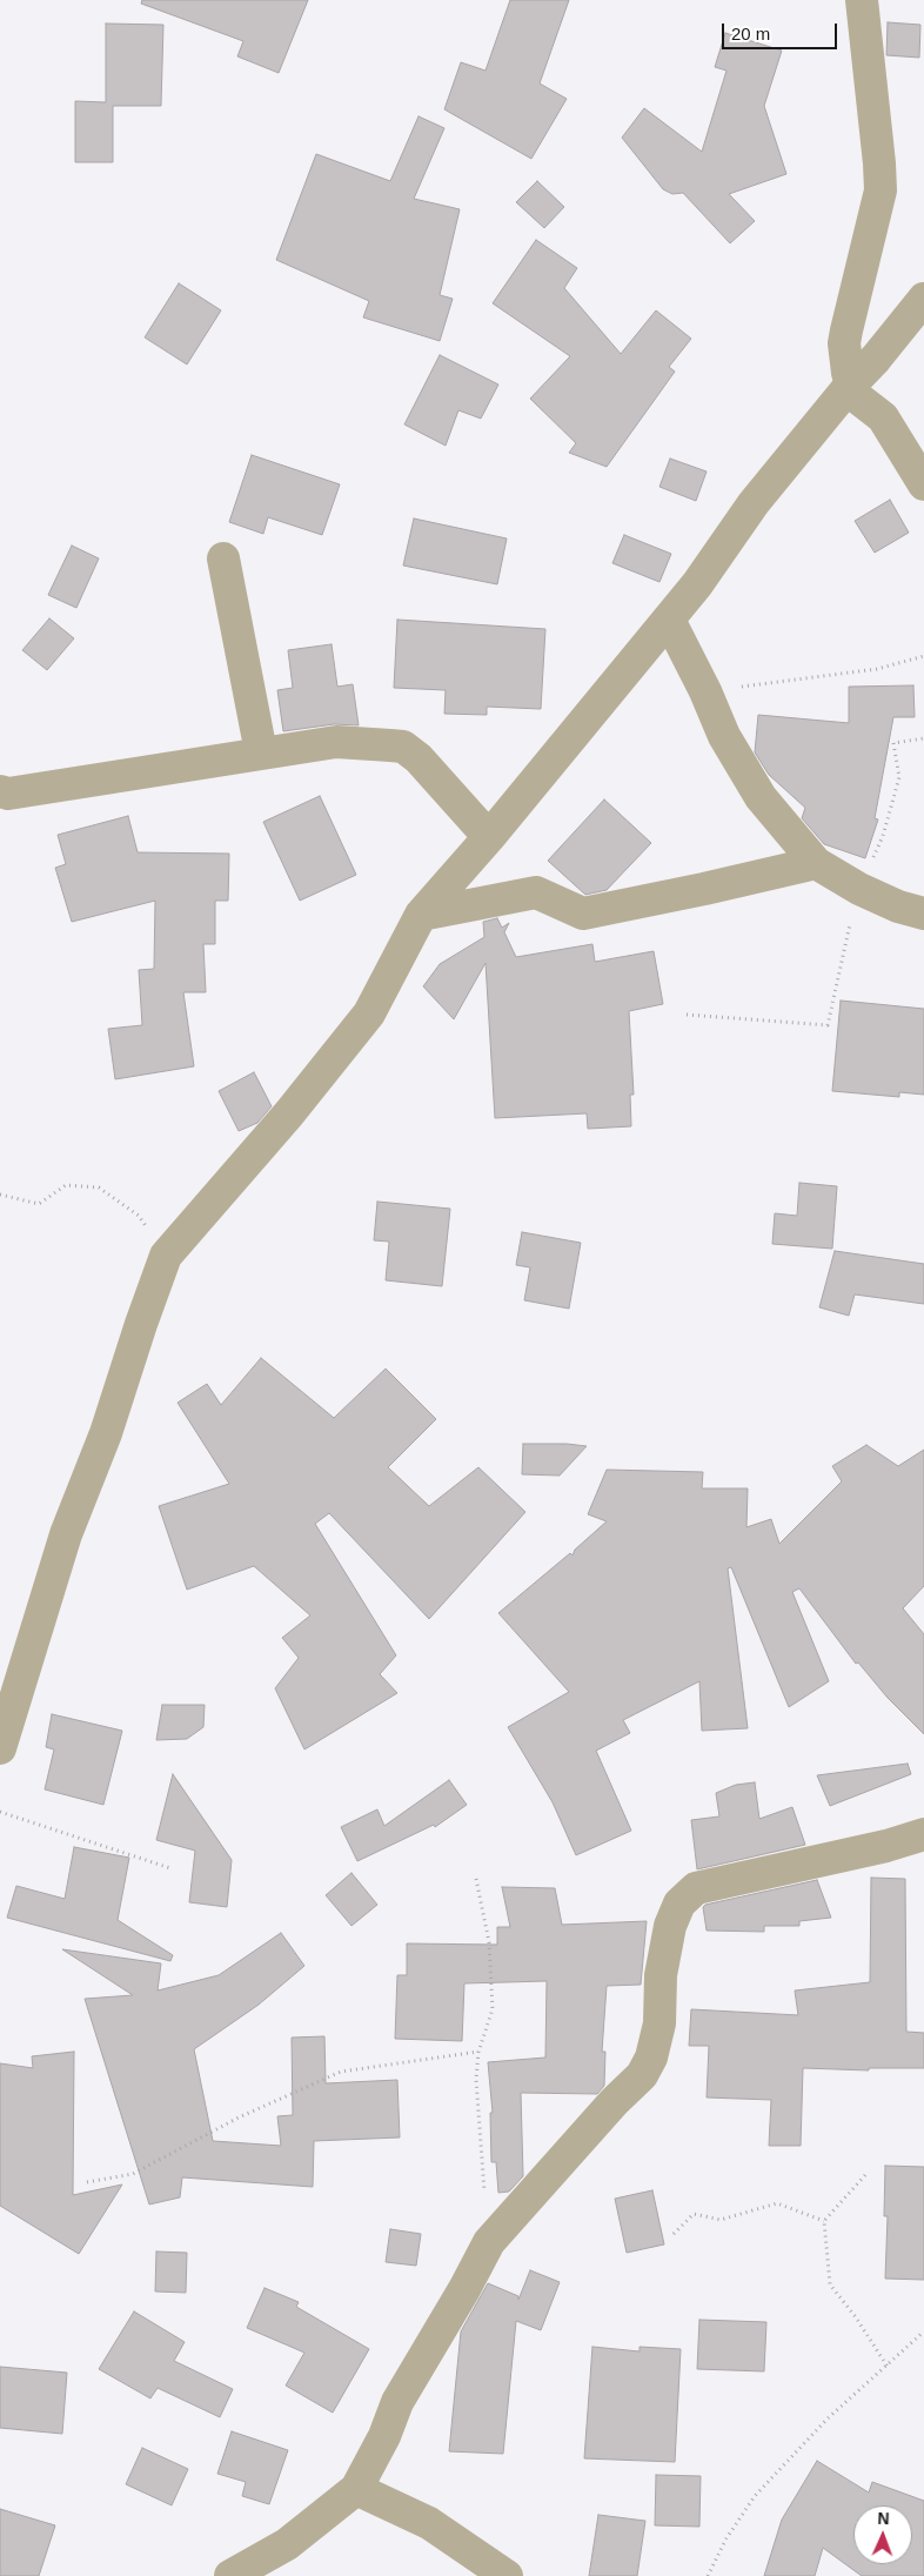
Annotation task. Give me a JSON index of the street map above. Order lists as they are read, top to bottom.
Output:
{
  "scale_bar": "20 m",
  "north": "top"
}
